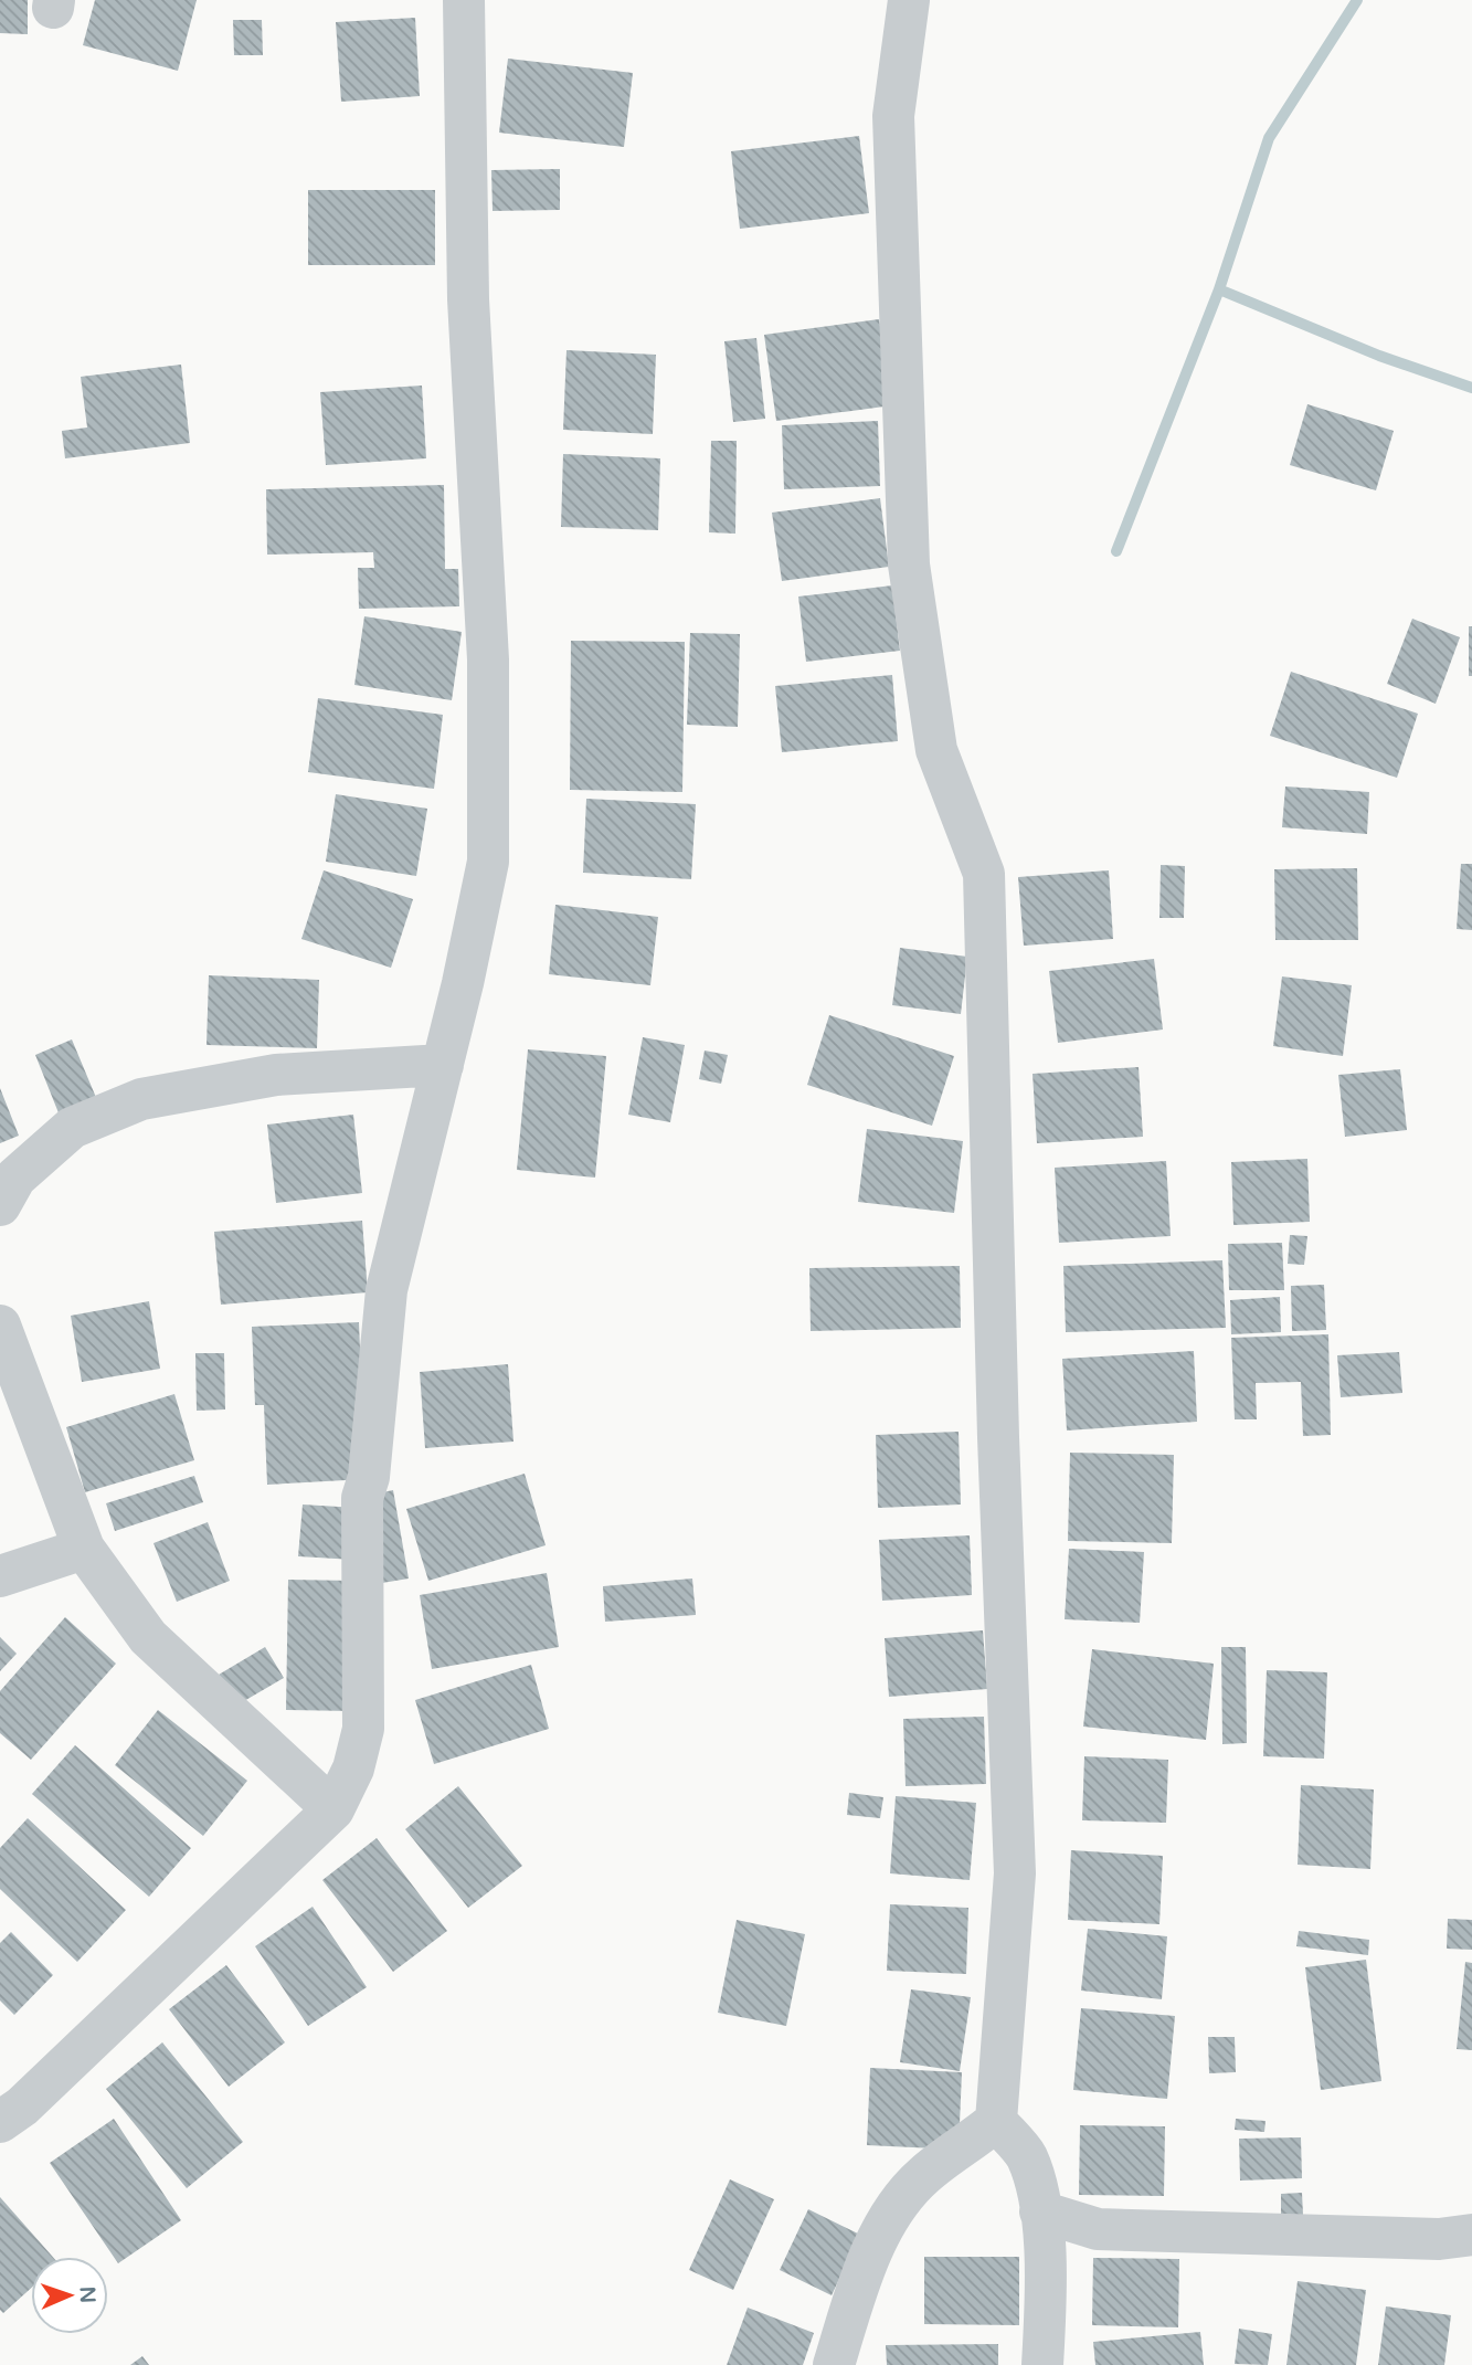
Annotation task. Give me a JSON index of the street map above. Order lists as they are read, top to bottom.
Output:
{
  "north": "right"
}
